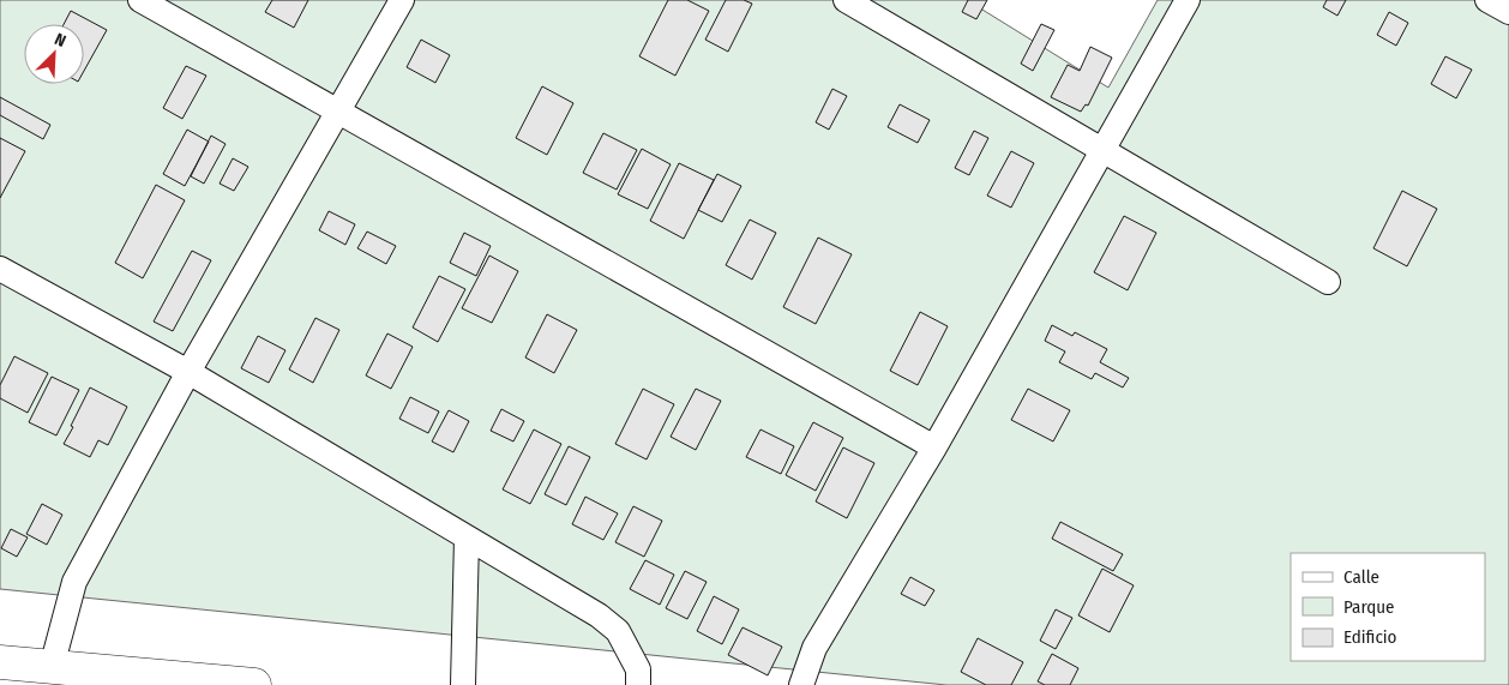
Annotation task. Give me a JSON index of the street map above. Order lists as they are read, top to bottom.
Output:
{
  "legend": ["Calle", "Parque", "Edificio"],
  "north": "top right"
}
